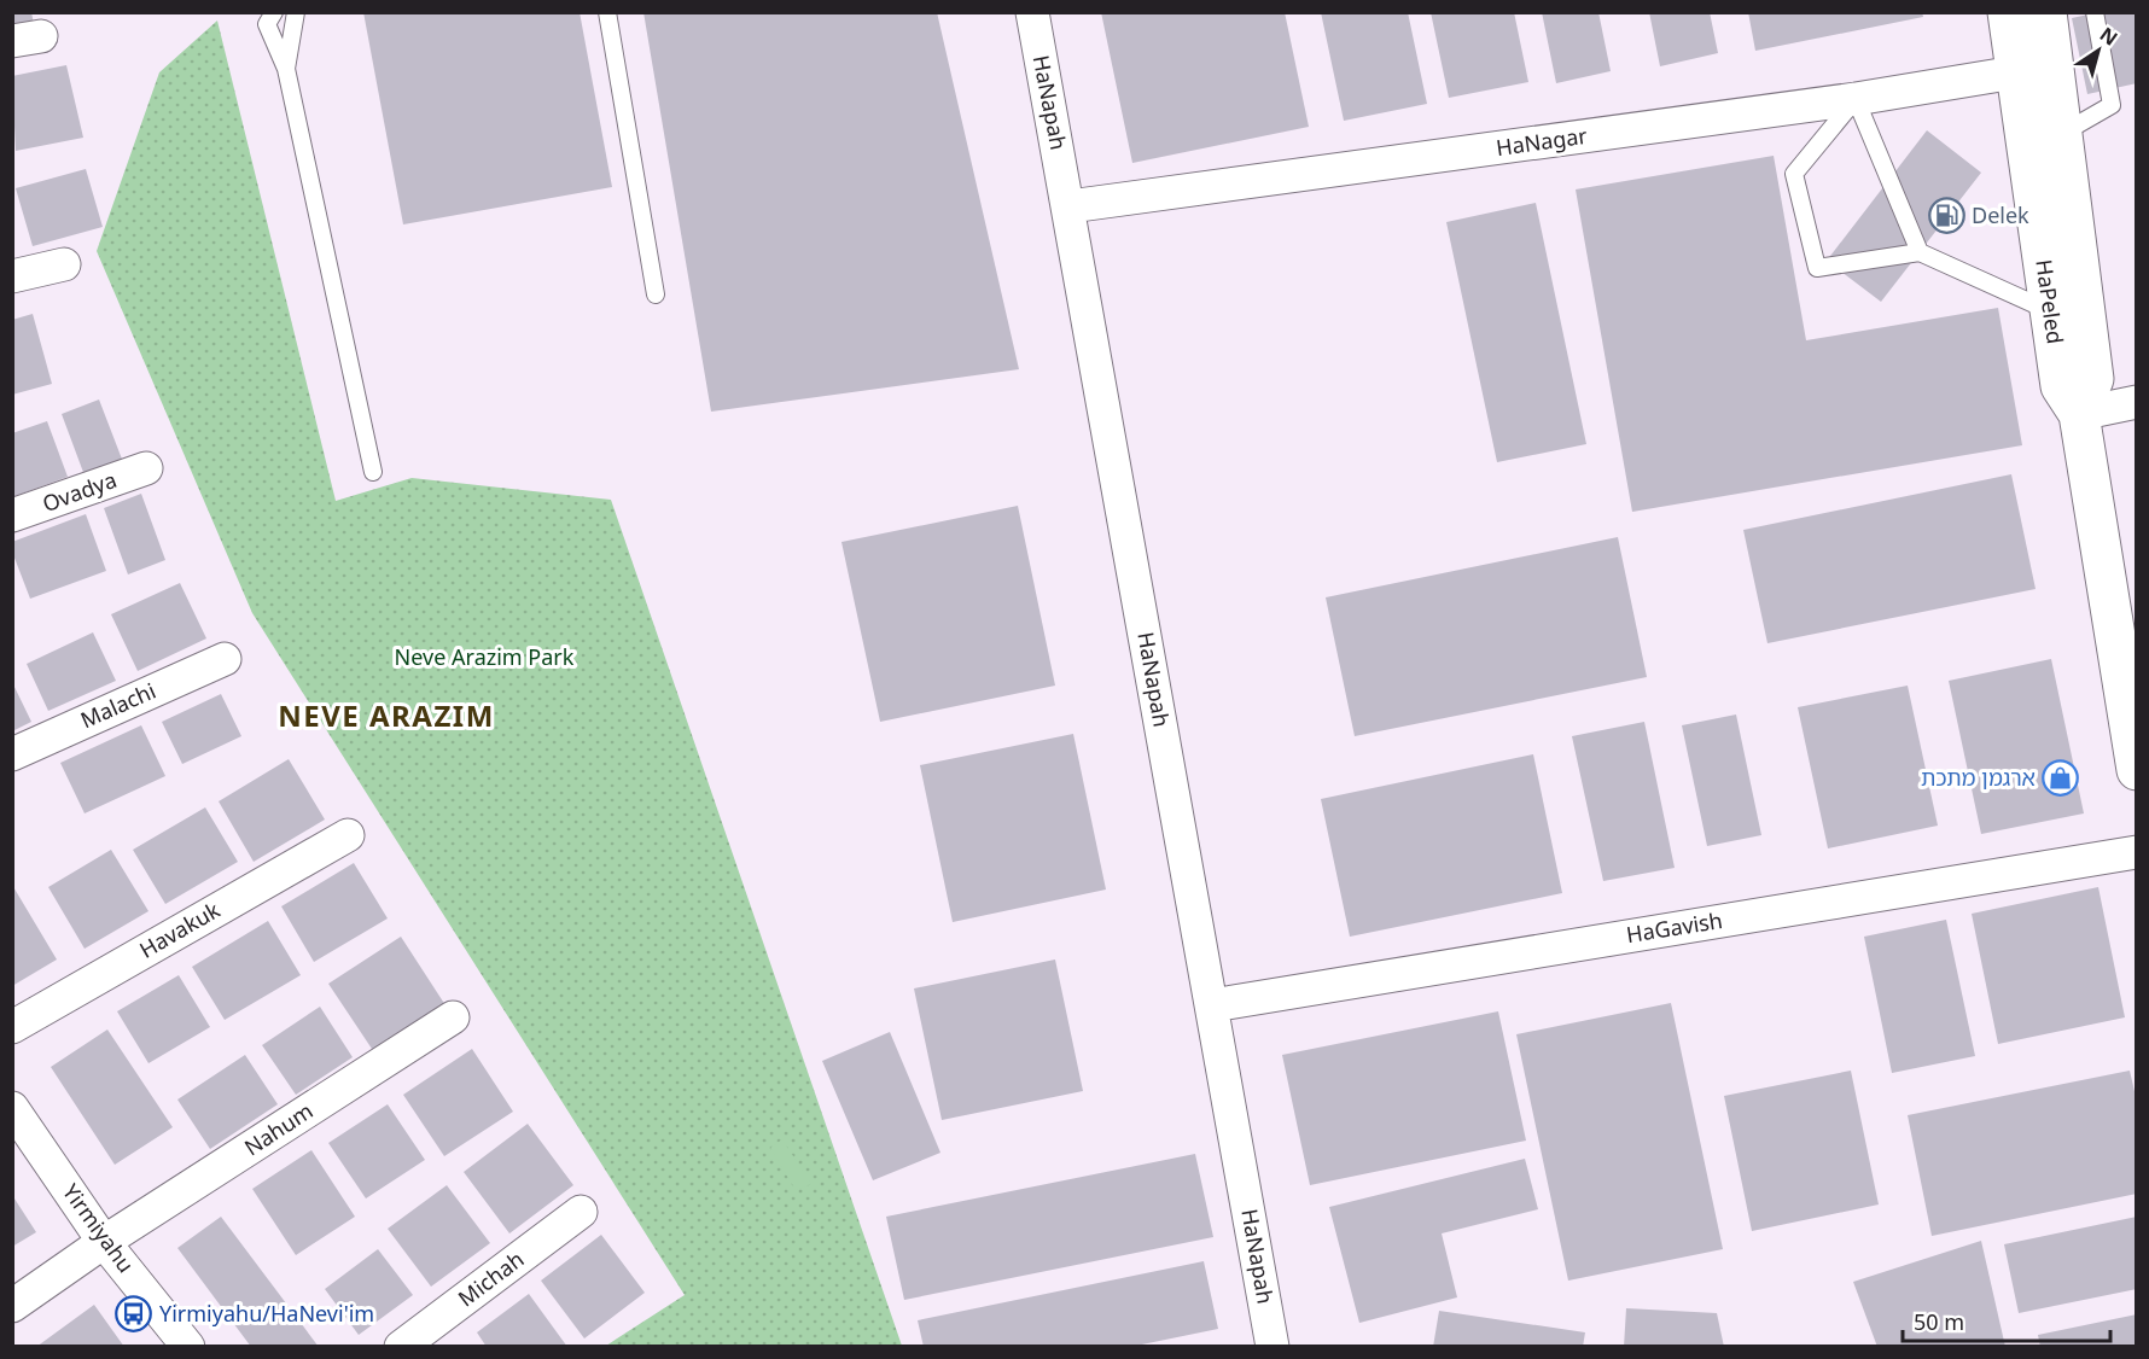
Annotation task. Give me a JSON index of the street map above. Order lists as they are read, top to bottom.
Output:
{
  "streets": {
    "street": [
      "HaNapah",
      "HaNagar",
      "HaPeled",
      "Ovadya",
      "Malachi",
      "HaGavish",
      "Havakuk",
      "Nahum",
      "Yirmiyahu",
      "Michah"
    ]
  },
  "crossings": [
    ["HaNapah", "HaNagar"],
    ["HaNapah", "HaGavish"],
    ["HaNagar", "HaPeled"],
    ["Nahum", "Yirmiyahu"]
  ],
  "districts": ["NEVE ARAZIM"],
  "parks": ["Neve Arazim Park"],
  "places": {
    "fuel station": ["Delek"],
    "shop": ["ארגמן מתכת"],
    "bus stop": ["Yirmiyahu/HaNevi'im"]
  },
  "scale_bar": "50 m",
  "north": "top right"
}
